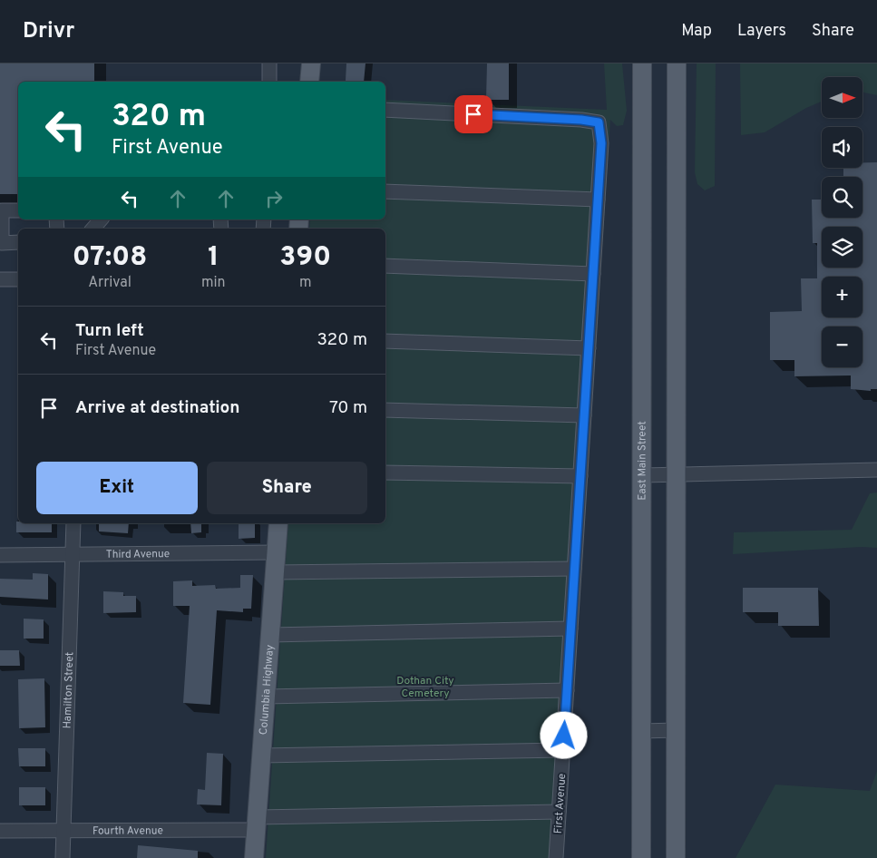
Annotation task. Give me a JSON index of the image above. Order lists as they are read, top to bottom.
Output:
{
  "streets": {
    "main road": ["East Main Street", "Columbia Highway"],
    "street": [
      "Third Avenue",
      "Hamilton Street",
      "First Avenue",
      "Fourth Avenue"
    ]
  },
  "crossings": [
    ["Third Avenue", "Hamilton Street"],
    ["Third Avenue", "Columbia Highway"],
    ["Hamilton Street", "Fourth Avenue"],
    ["Columbia Highway", "Fourth Avenue"],
    ["First Avenue", "Fourth Avenue"]
  ],
  "parks": ["Dothan City Cemetery"],
  "north": "right",
  "page": {
    "header": "Drivr",
    "nav": ["Map", "Layers", "Share"],
    "map_buttons": ["+", "−"],
    "turn": ["320 m", "First Avenue"],
    "eta": [
      "07:08",
      "Arrival",
      "1",
      "min",
      "390",
      "m"
    ],
    "list": [
      {
        "name": "Turn left",
        "note": "First Avenue",
        "value": "320 m"
      },
      {
        "name": "Arrive at destination",
        "value": "70 m"
      }
    ],
    "buttons": ["Exit", "Share"]
  }
}
